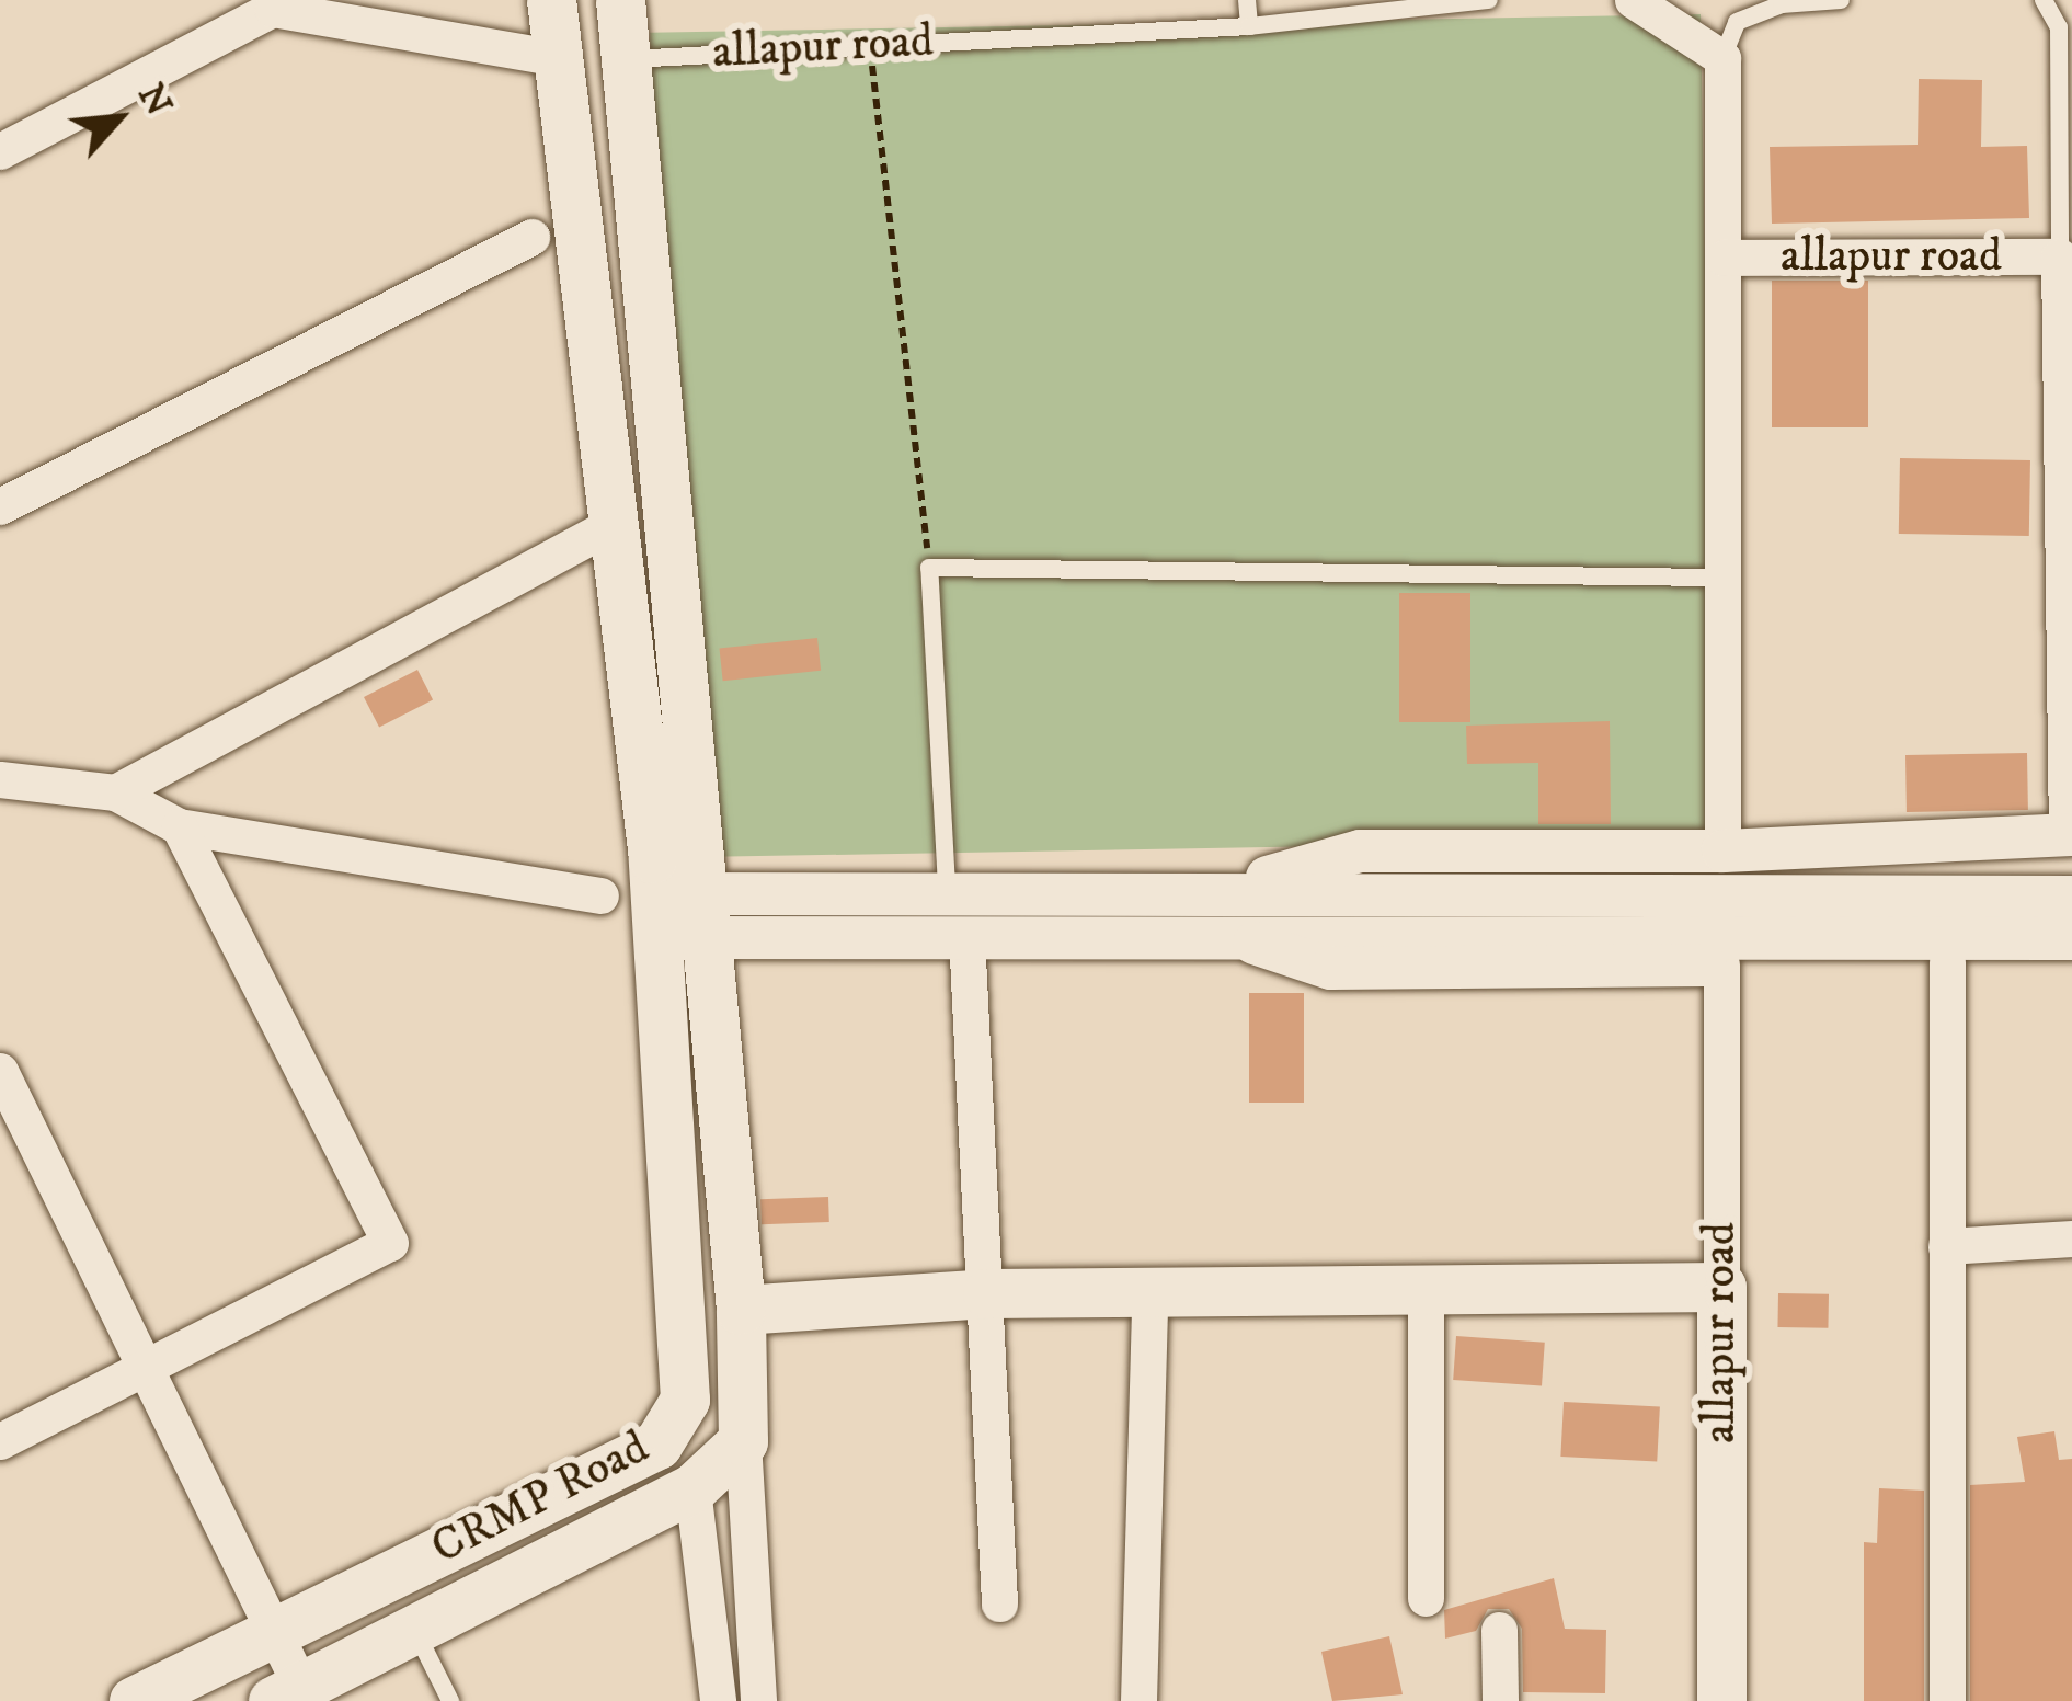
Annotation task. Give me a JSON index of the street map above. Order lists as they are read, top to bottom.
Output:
{
  "streets": {
    "main road": ["allapur road", "CRMP Road"]
  },
  "north": "top right"
}
